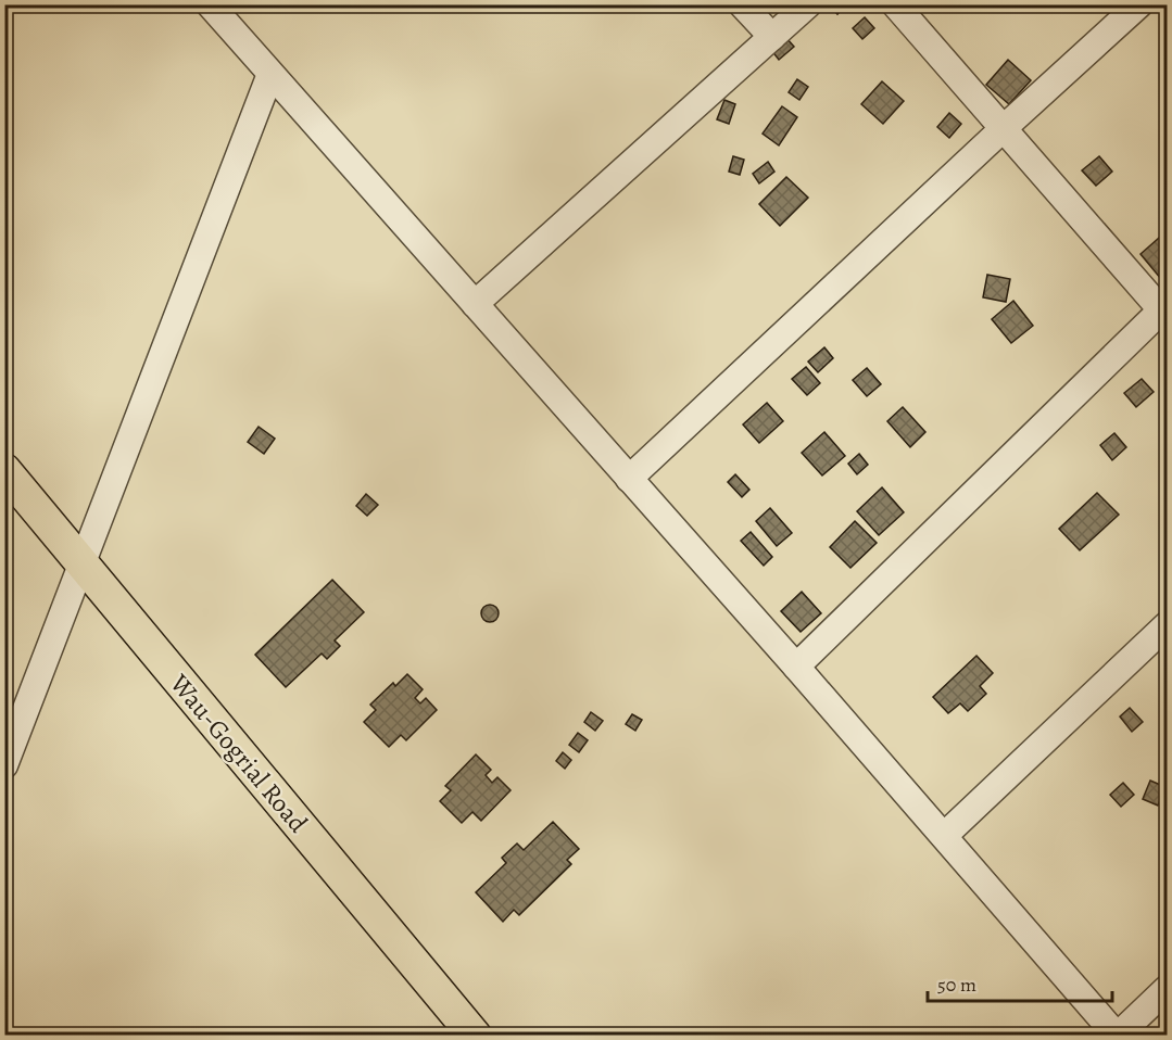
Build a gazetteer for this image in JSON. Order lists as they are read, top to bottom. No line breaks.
{"streets":{"main road":["Wau-Gogrial Road"]},"scale_bar":"50 m"}
